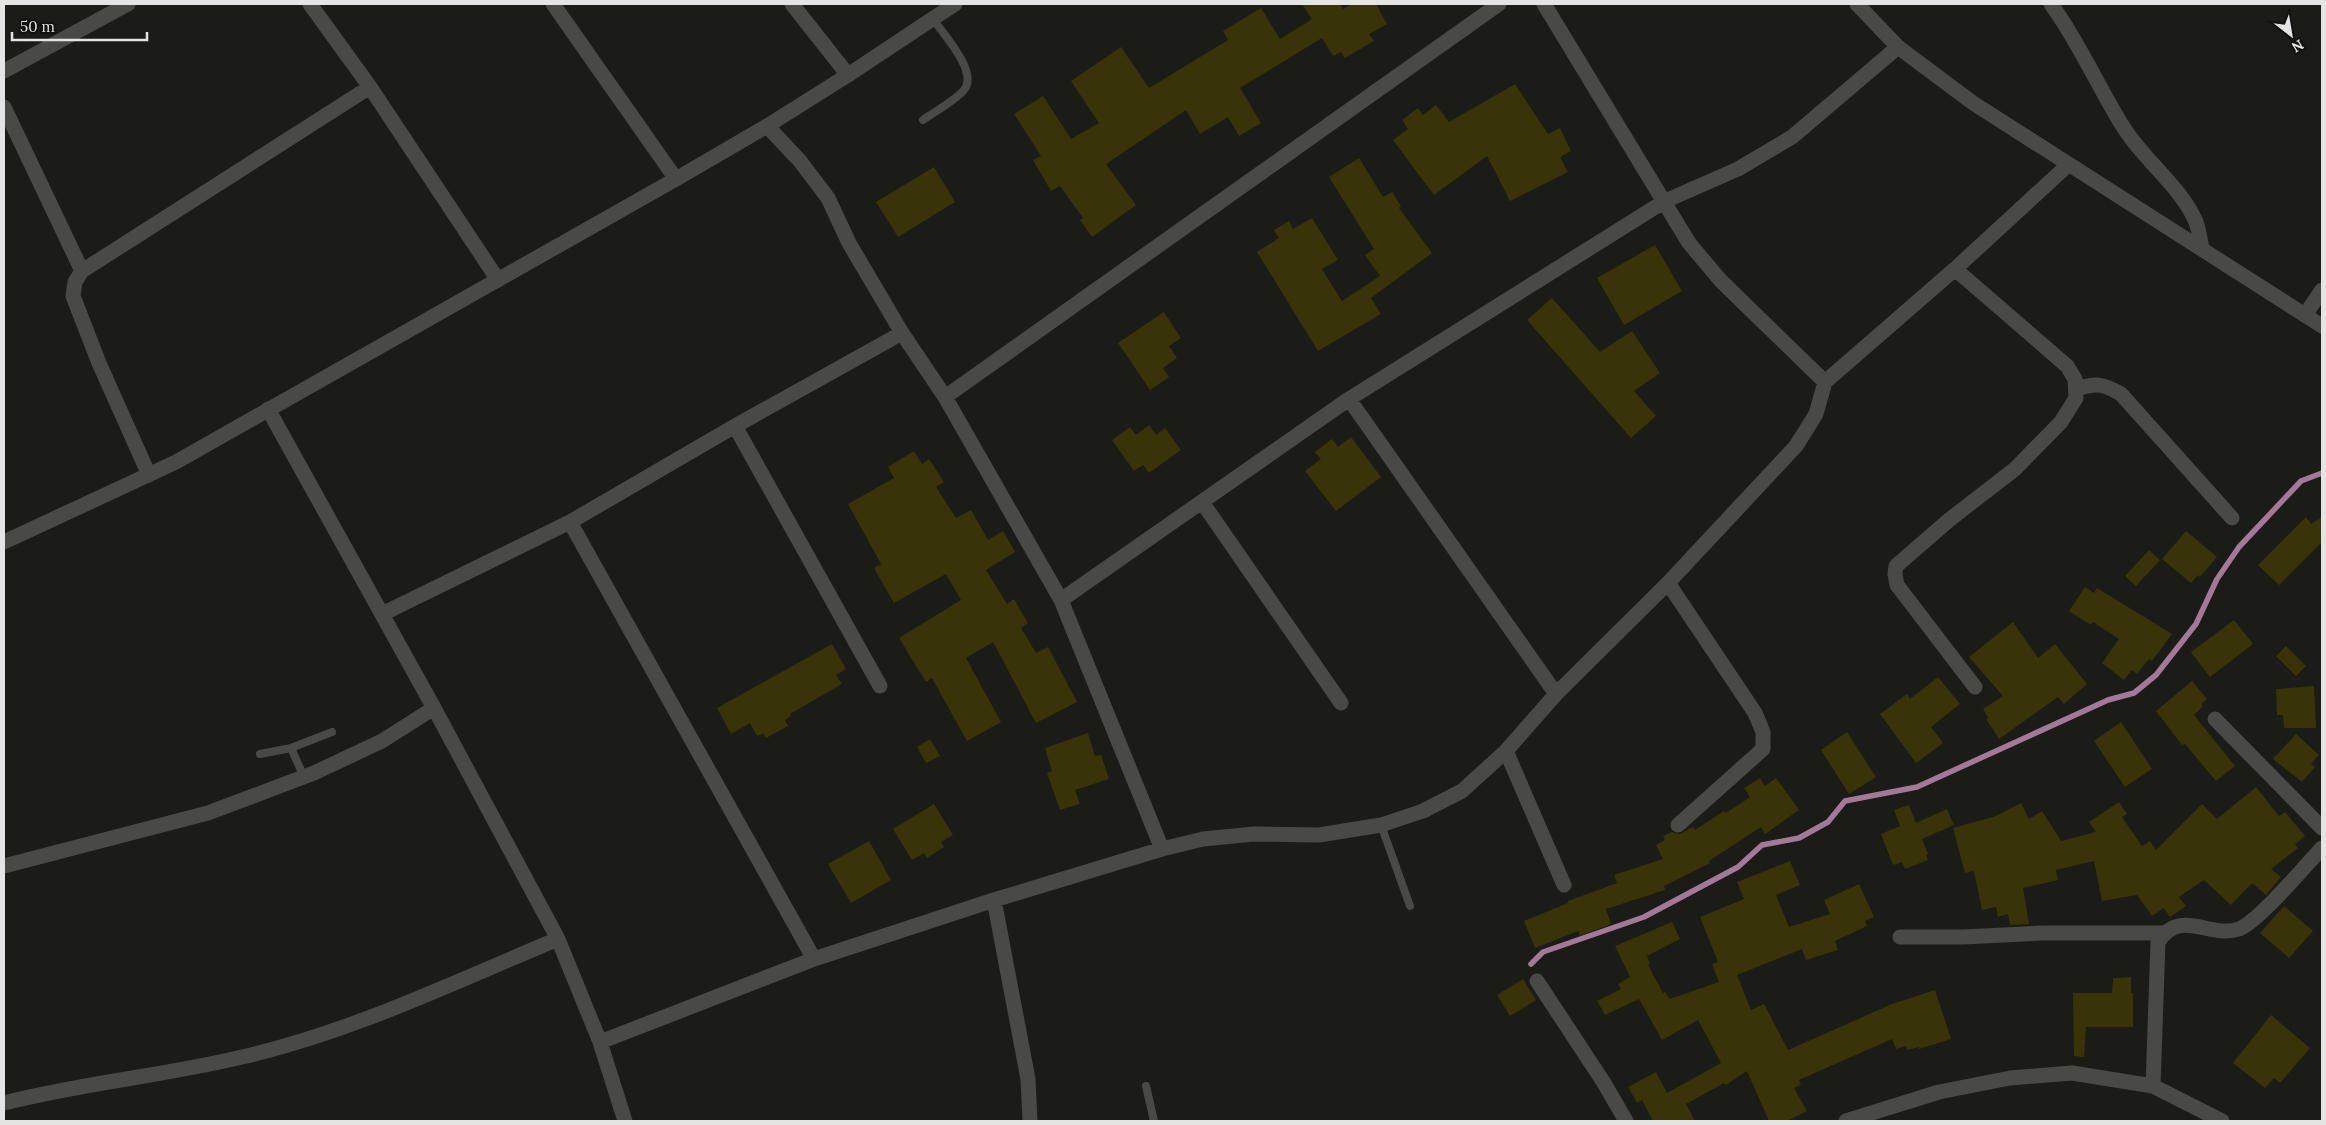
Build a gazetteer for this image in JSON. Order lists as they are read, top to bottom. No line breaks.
{"scale_bar":"50 m","north":"bottom right"}
